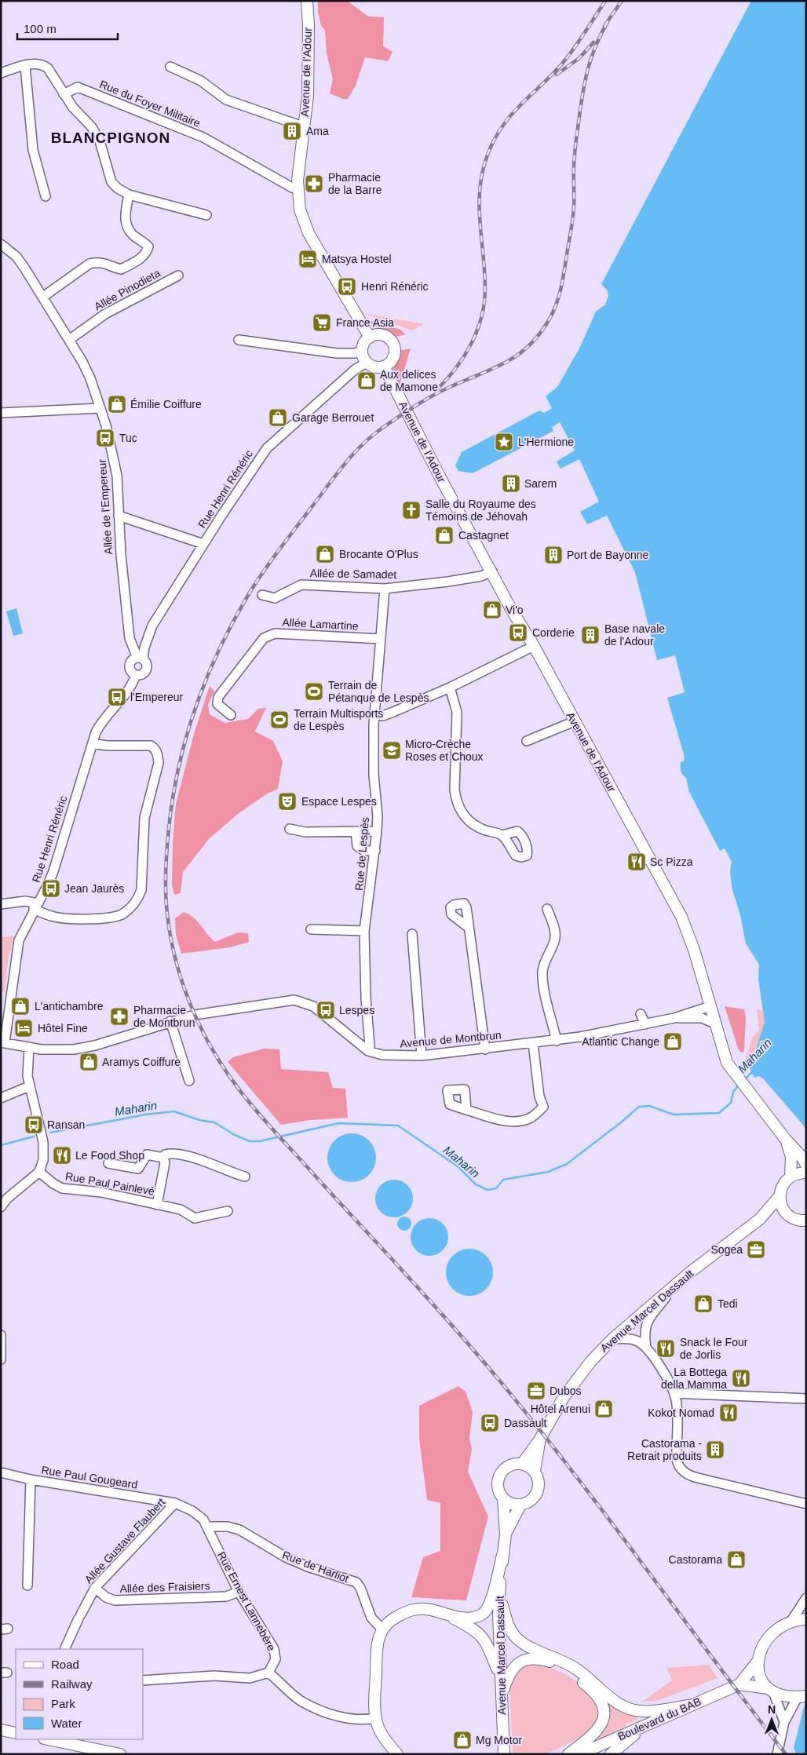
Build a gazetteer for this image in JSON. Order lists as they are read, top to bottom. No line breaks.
{"streets":{"main road":["Avenue de l'Adour","Avenue Marcel Dassault","Boulevard du BAB"],"street":["Rue du Foyer Militaire","Allée Pinodieta","Rue Henri Rénéric","Allée de l'Empereur","Allée de Samadet","Allée Lamartine","Rue de Lespès","Avenue de Montbrun","Rue Paul Painlevé","Rue Paul Gougeard","Allée Gustave Flaubert","Rue de Harliot","Allée des Fraisiers","Rue Ernest Lannebère"]},"crossings":[["Avenue de l'Adour","Rue du Foyer Militaire"],["Avenue de l'Adour","Rue Henri Rénéric"],["Avenue de l'Adour","Allée de Samadet"],["Avenue de l'Adour","Avenue de Montbrun"],["Avenue de l'Adour","Avenue Marcel Dassault"],["Allée Pinodieta","Allée de l'Empereur"],["Rue Henri Rénéric","Allée de l'Empereur"],["Rue Henri Rénéric","Avenue de Montbrun"],["Allée de Samadet","Rue de Lespès"],["Allée Lamartine","Rue de Lespès"],["Rue de Lespès","Avenue de Montbrun"],["Rue Paul Gougeard","Allée Gustave Flaubert"],["Rue Paul Gougeard","Rue Ernest Lannebère"],["Allée Gustave Flaubert","Allée des Fraisiers"],["Allée Gustave Flaubert","Rue Ernest Lannebère"],["Rue de Harliot","Rue Ernest Lannebère"],["Allée des Fraisiers","Rue Ernest Lannebère"]],"districts":["BLANCPIGNON"],"water":["Maharin"],"places":{"building":["Ama","Sarem","Port de Bayonne","Base navale de l'Adour","Castorama - Retrait produits"],"pharmacy":["Pharmacie de la Barre","Pharmacie de Montbrun"],"hotel":["Matsya Hostel","Hôtel Fine"],"bus stop":["Henri Rénéric","Tuc","Corderie","l'Empereur","Jean Jaurès","Lespes","Ransan","Dassault"],"supermarket":["France Asia"],"shop":["Aux delices de Mamone","Émilie Coiffure","Garage Berrouet","Castagnet","Brocante O'Plus","Vi'o","L'antichambre","Atlantic Change","Aramys Coiffure","Tedi","Hôtel Arenui","Castorama","Mg Motor"],"place":["L'Hermione"],"church":["Salle du Royaume des Témoins de Jéhovah"],"sports":["Terrain de Pétanque de Lespès","Terrain Multisports de Lespès"],"school or university":["Micro-Crèche Roses et Choux"],"theatre":["Espace Lespes"],"restaurant":["Sc Pizza","Le Food Shop","Snack le Four de Jorlis","La Bottega della Mamma","Kokot Nomad"],"office":["Sogea","Dubos"]},"legend":["Road","Railway","Park","Water"],"scale_bar":"100 m","north":"top"}
